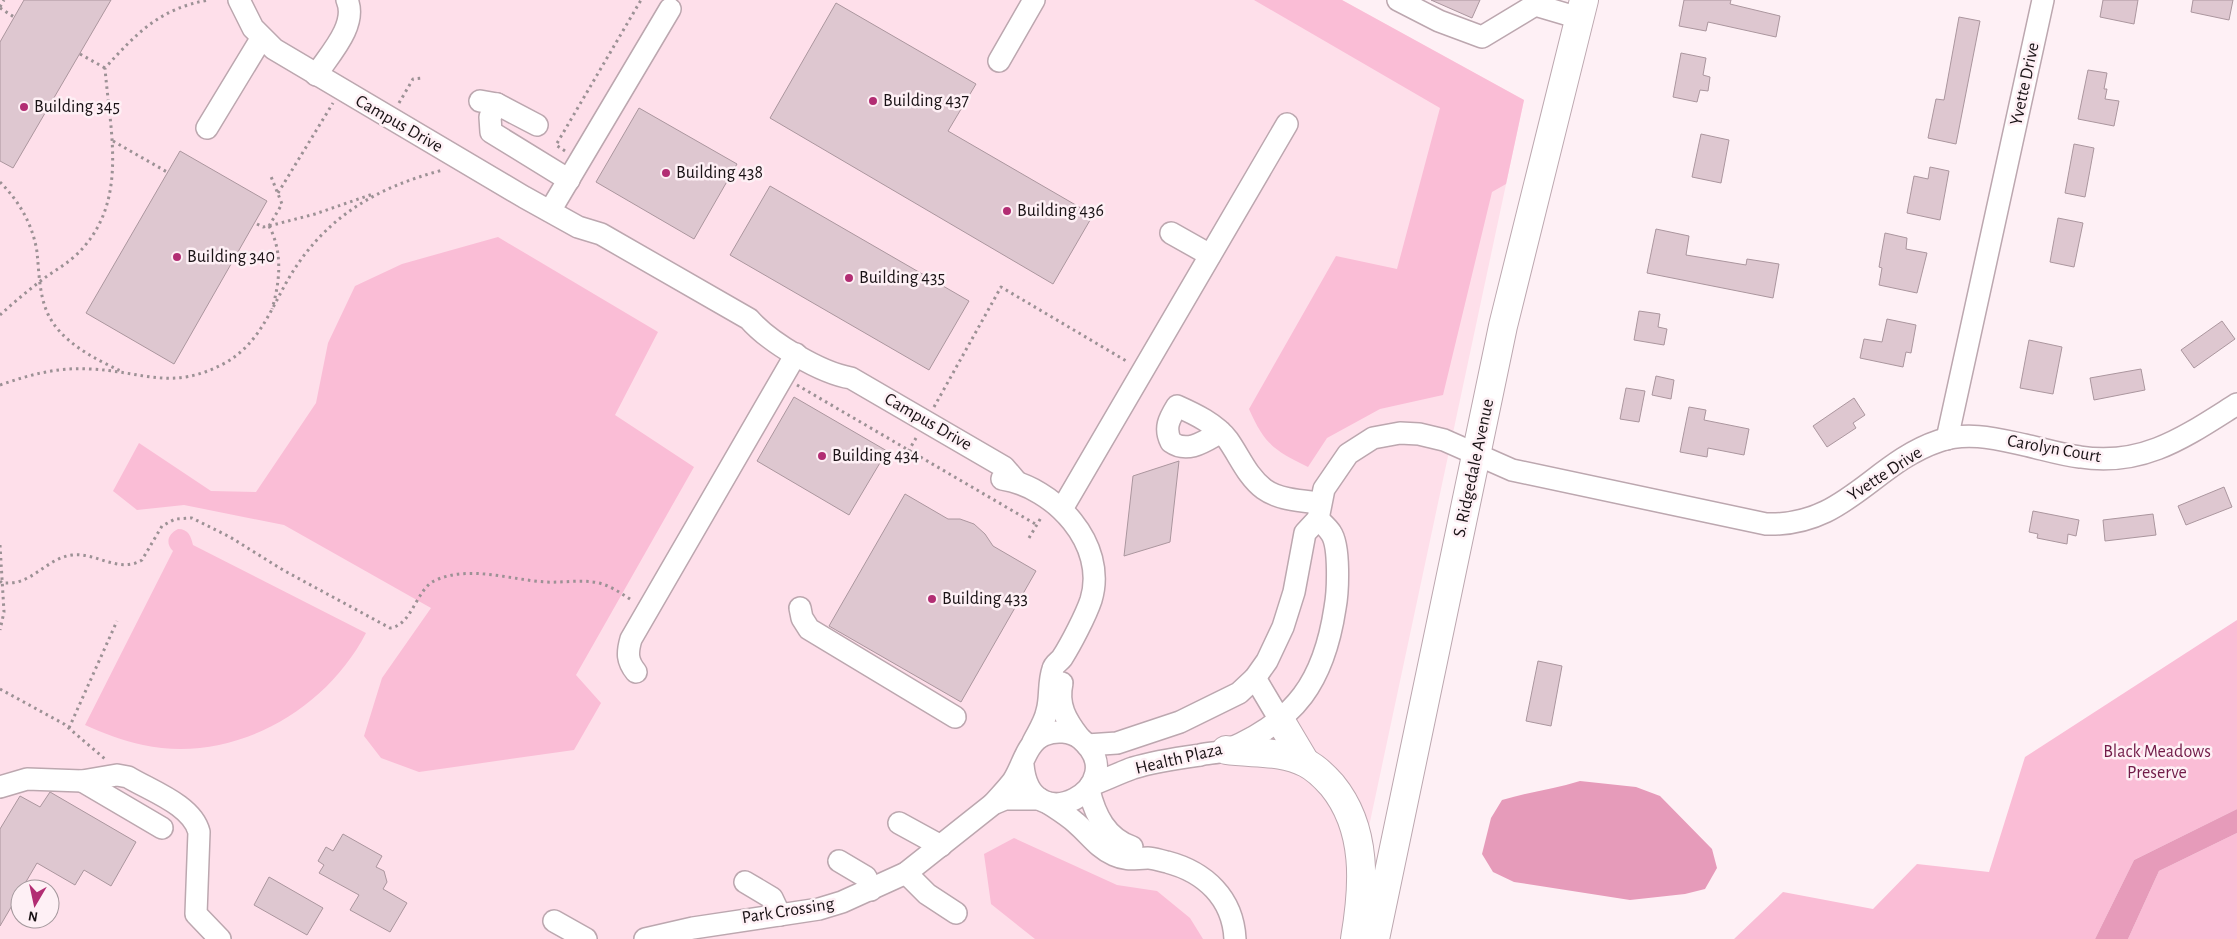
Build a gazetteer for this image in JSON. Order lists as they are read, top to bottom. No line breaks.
{"streets":{"main road":["S. Ridgedale Avenue"],"street":["Yvette Drive","Campus Drive","Carolyn Court","Health Plaza","Park Crossing"]},"crossings":[["Yvette Drive","Carolyn Court"],["Yvette Drive","S. Ridgedale Avenue"],["Yvette Drive","Health Plaza"],["Campus Drive","Health Plaza"],["Campus Drive","Park Crossing"],["S. Ridgedale Avenue","Health Plaza"],["Health Plaza","Park Crossing"]],"parks":["Black Meadows Preserve"],"places":["Building 437","Building 345","Building 438","Building 436","Building 340","Building 435","Building 434","Building 433"],"north":"bottom"}
